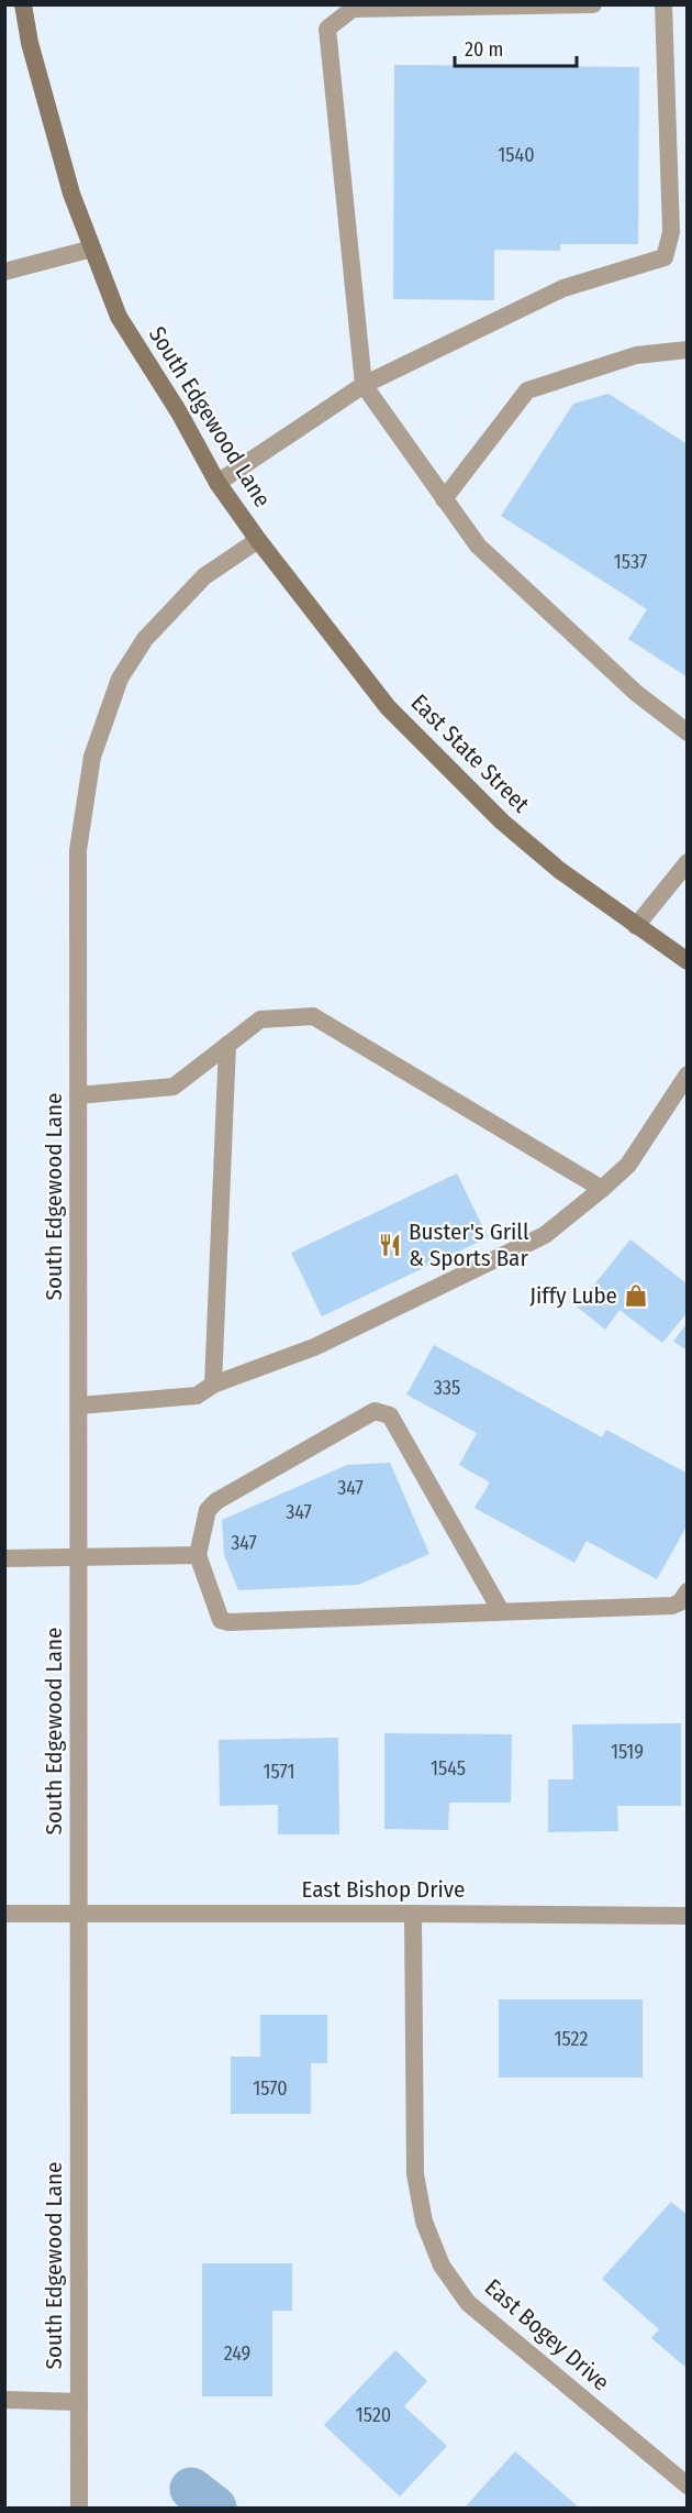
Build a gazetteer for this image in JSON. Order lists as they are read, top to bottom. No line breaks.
{"streets":{"main road":["South Edgewood Lane","East State Street"],"street":["East Bishop Drive","East Bogey Drive"]},"crossings":[["South Edgewood Lane","East State Street"],["South Edgewood Lane","East Bishop Drive"],["East Bishop Drive","East Bogey Drive"]],"places":{"restaurant":["Buster's Grill & Sports Bar"],"shop":["Jiffy Lube"]},"house_numbers":["1540","1537","335","347","347","347","1519","1545","1571","1522","1570","249","1520"],"scale_bar":"20 m"}
